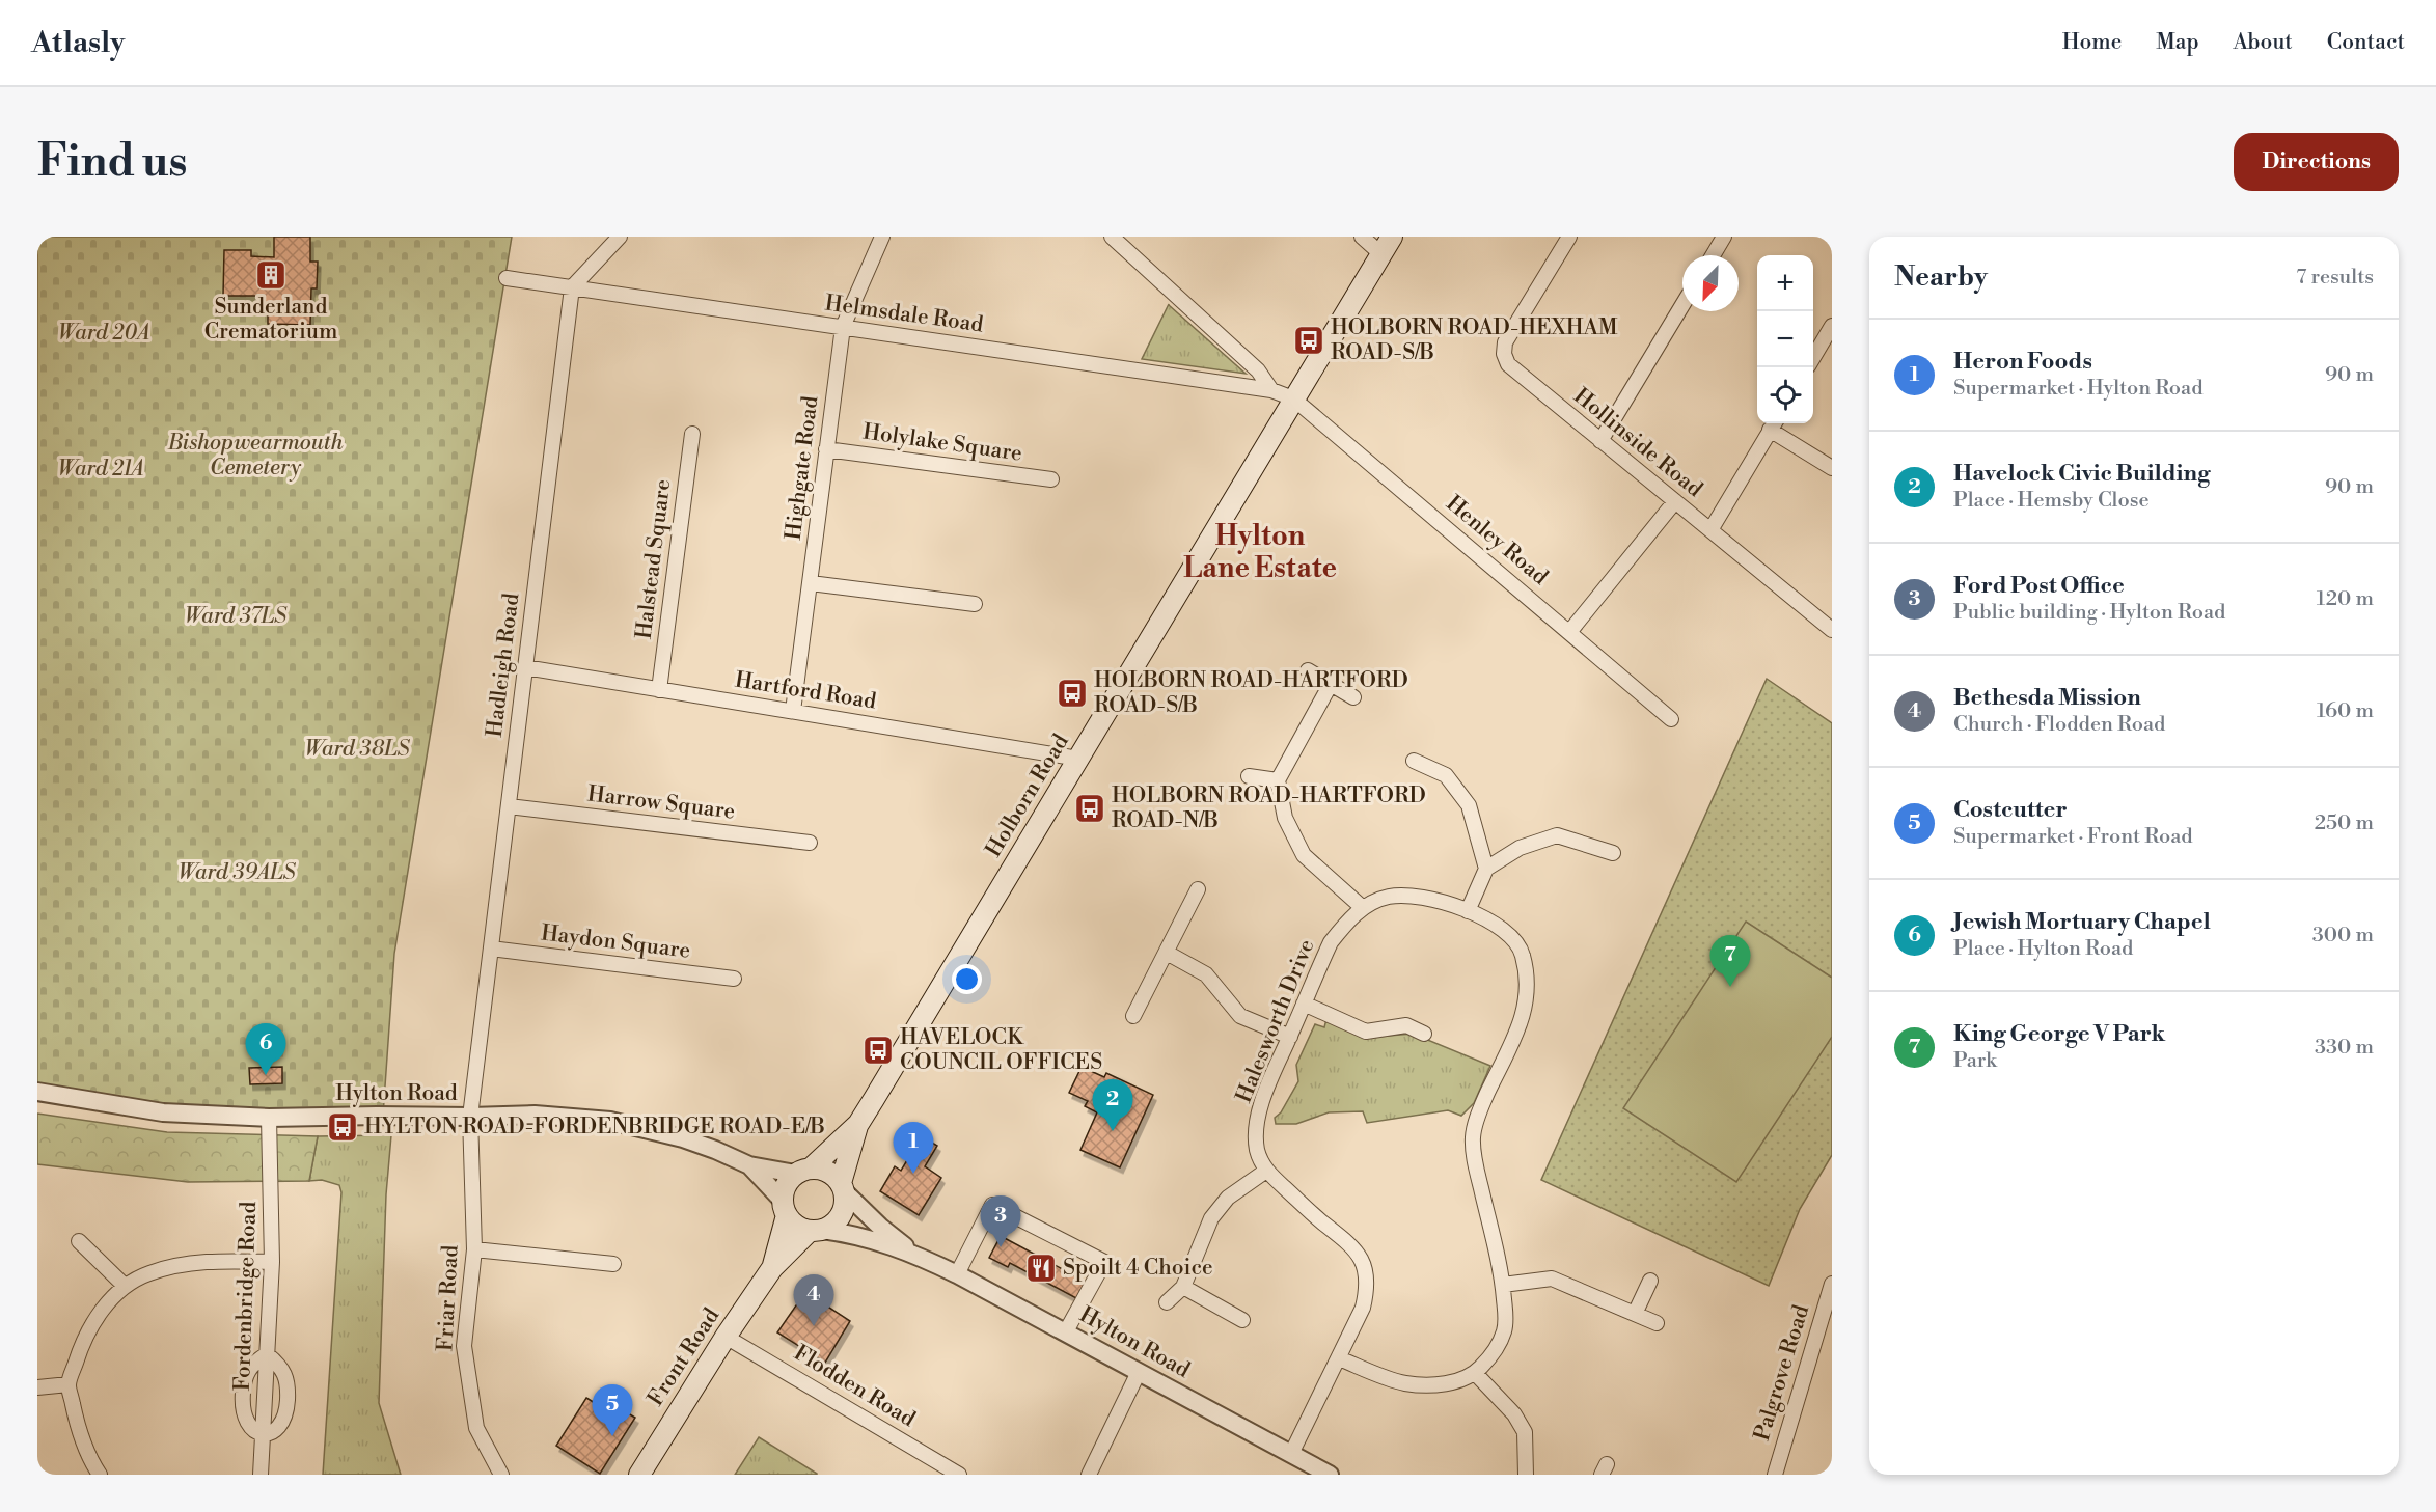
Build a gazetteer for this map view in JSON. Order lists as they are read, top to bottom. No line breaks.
{"streets":{"main road":["Holborn Road","Front Road"],"street":["Helmsdale Road","Holylake Square","Hollinside Road","Highgate Road","Henley Road","Halstead Square","Hadleigh Road","Hartford Road","Harrow Square","Haydon Square","Halesworth Drive","Hylton Road","Fordenbridge Road","Friar Road","Palgrove Road","Flodden Road"]},"crossings":[["Helmsdale Road","Highgate Road"],["Helmsdale Road","Henley Road"],["Helmsdale Road","Hadleigh Road"],["Helmsdale Road","Holborn Road"],["Holylake Square","Highgate Road"],["Highgate Road","Hartford Road"],["Henley Road","Holborn Road"],["Halstead Square","Hartford Road"],["Hadleigh Road","Hartford Road"],["Hadleigh Road","Harrow Square"],["Hadleigh Road","Haydon Square"],["Hadleigh Road","Hylton Road"],["Hadleigh Road","Friar Road"],["Hartford Road","Holborn Road"],["Holborn Road","Hylton Road"],["Holborn Road","Front Road"],["Halesworth Drive","Hylton Road"],["Hylton Road","Fordenbridge Road"],["Hylton Road","Friar Road"],["Hylton Road","Front Road"],["Front Road","Flodden Road"]],"districts":["Hylton Lane Estate"],"parks":["Ward 20A","Bishopwearmouth Cemetery","Ward 21A","Ward 37LS","Ward 38LS","Ward 39ALS"],"places":{"building":["Sunderland Crematorium"],"bus stop":["HOLBORN ROAD-HEXHAM ROAD-S/B","HOLBORN ROAD-HARTFORD ROAD-S/B","HOLBORN ROAD-HARTFORD ROAD-N/B","HAVELOCK COUNCIL OFFICES","HYLTON ROAD-FORDENBRIDGE ROAD-E/B"],"restaurant":["Spoilt 4 Choice"]},"north":"bottom left","page":{"header":"Atlasly","nav":["Home","Map","About","Contact"],"buttons":"Directions","title":"Find us","heading":["Nearby","7 results"],"map_buttons":["+","−"],"list":[{"mark":"1","name":"Heron Foods","note":"Supermarket · Hylton Road","value":"90 m"},{"mark":"2","name":"Havelock Civic Building","note":"Place · Hemsby Close","value":"90 m"},{"mark":"3","name":"Ford Post Office","note":"Public building · Hylton Road","value":"120 m"},{"mark":"4","name":"Bethesda Mission","note":"Church · Flodden Road","value":"160 m"},{"mark":"5","name":"Costcutter","note":"Supermarket · Front Road","value":"250 m"},{"mark":"6","name":"Jewish Mortuary Chapel","note":"Place · Hylton Road","value":"300 m"},{"mark":"7","name":"King George V Park","note":"Park","value":"330 m"}],"pins":["7","6","2","1","3","4","5"]}}
